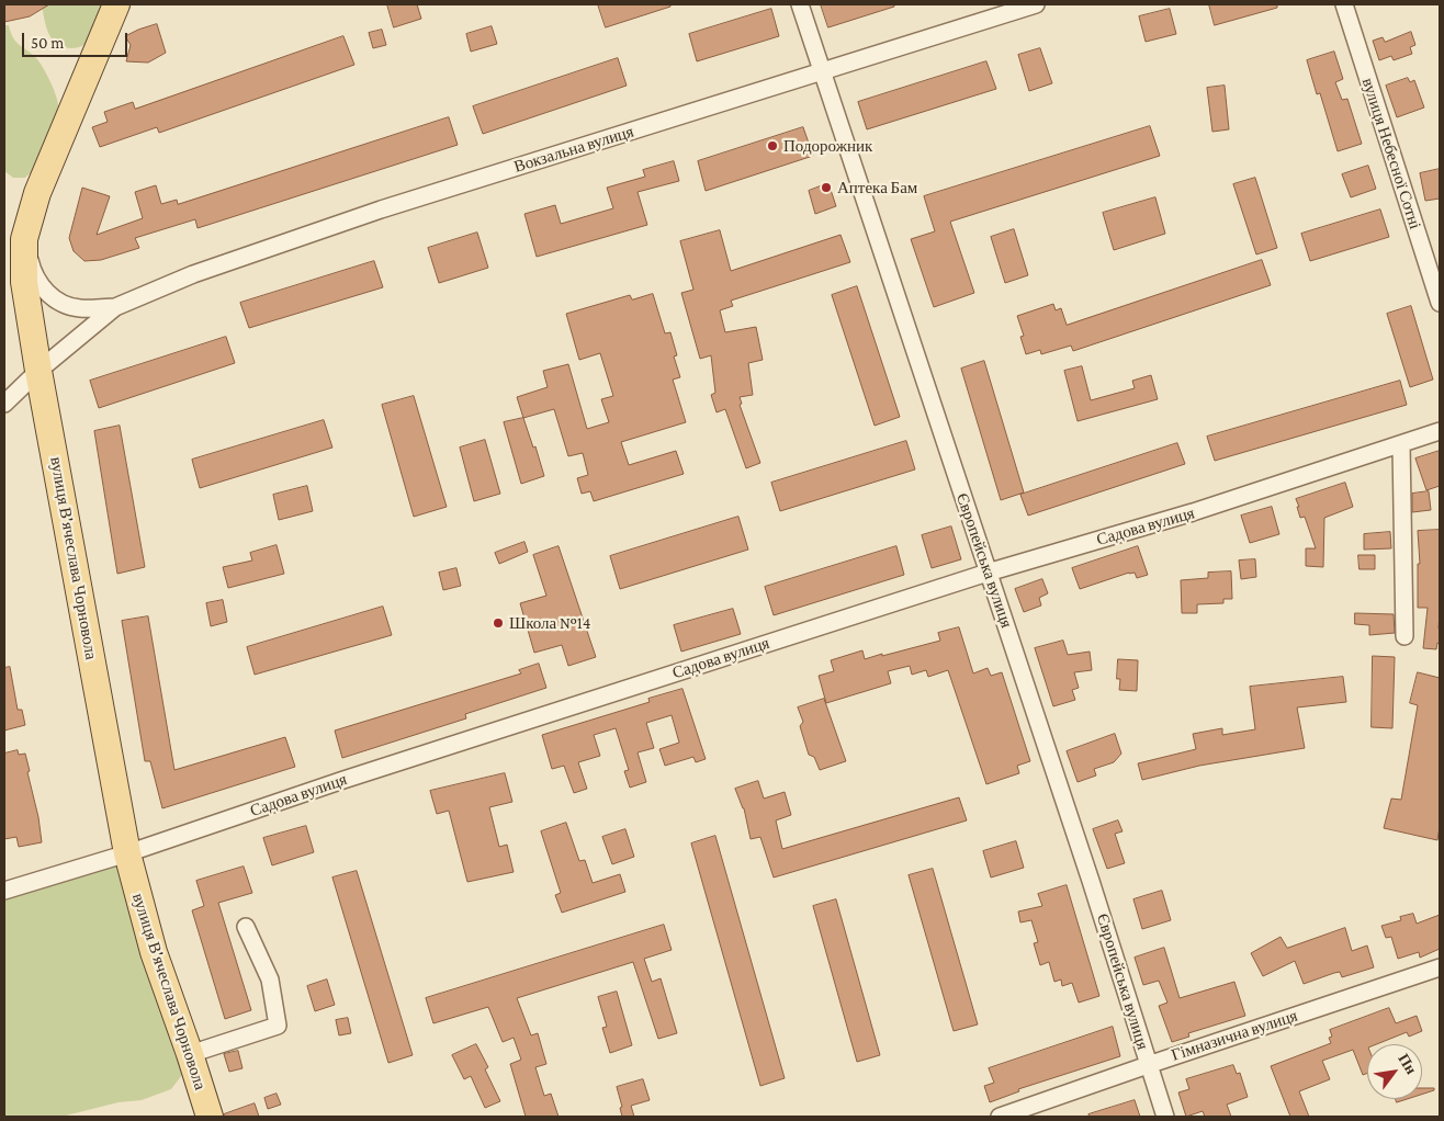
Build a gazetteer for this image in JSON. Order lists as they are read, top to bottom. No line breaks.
{"streets":{"main road":["вулиця В'ячеслава Чорновола"],"street":["Вокзальна вулиця","вулиця Небесної Сотні","Садова вулиця","Європейська вулиця","Гімназична вулиця"]},"crossings":[["Вокзальна вулиця","вулиця В'ячеслава Чорновола"],["Вокзальна вулиця","Європейська вулиця"],["Садова вулиця","вулиця В'ячеслава Чорновола"],["Садова вулиця","Європейська вулиця"],["Європейська вулиця","Гімназична вулиця"]],"places":["Подорожник","Аптека Бам","Школа №14"],"scale_bar":"50 m","north":"top right"}
